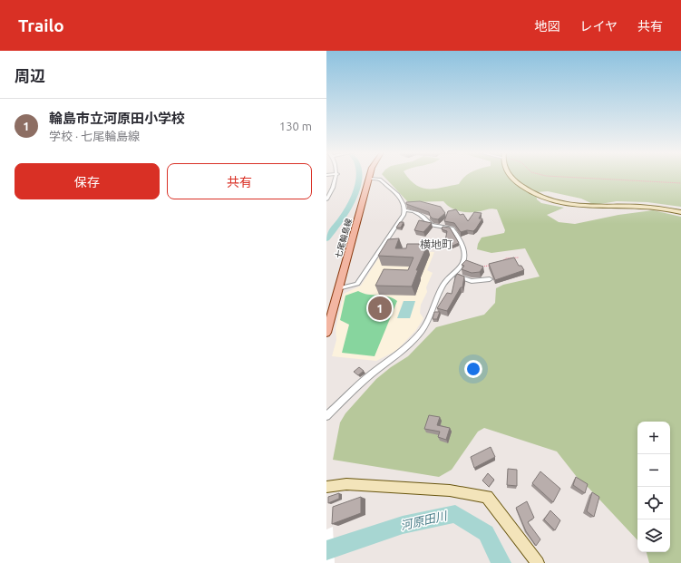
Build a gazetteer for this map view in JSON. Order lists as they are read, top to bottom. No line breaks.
{"streets":{"main road":["七尾輪島線"]},"districts":["横地町"],"water":["河原田川"],"page":{"header":"Trailo","nav":["地図","レイヤ","共有"],"heading":"周辺","list":[{"mark":"1","name":"輪島市立河原田小学校","note":"学校 · 七尾輪島線","value":"130 m"}],"buttons":["保存","共有"],"pins":"1","map_buttons":["+","−"]}}
